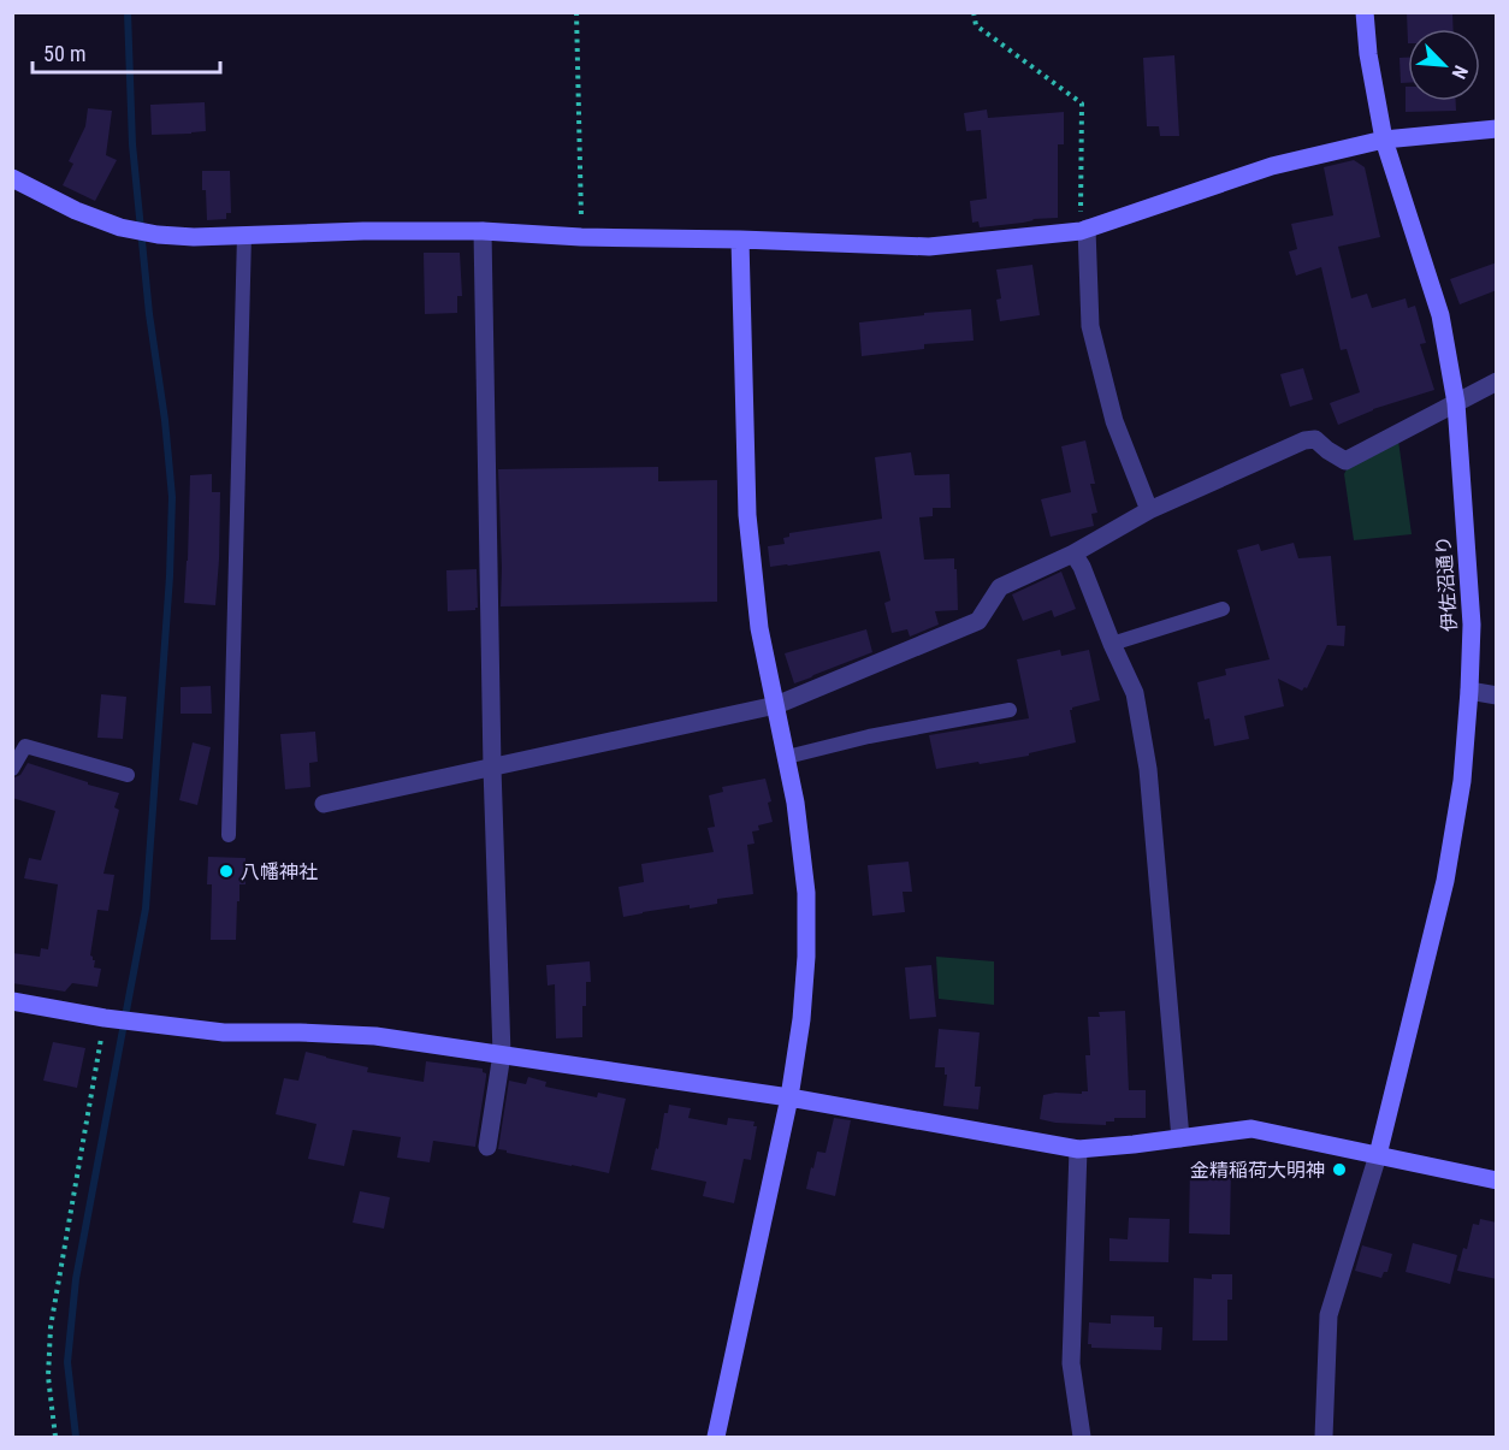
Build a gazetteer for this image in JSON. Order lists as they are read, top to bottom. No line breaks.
{"streets":{"street":["伊佐沼通り"]},"places":["八幡神社","金精稲荷大明神"],"scale_bar":"50 m","north":"bottom right"}
